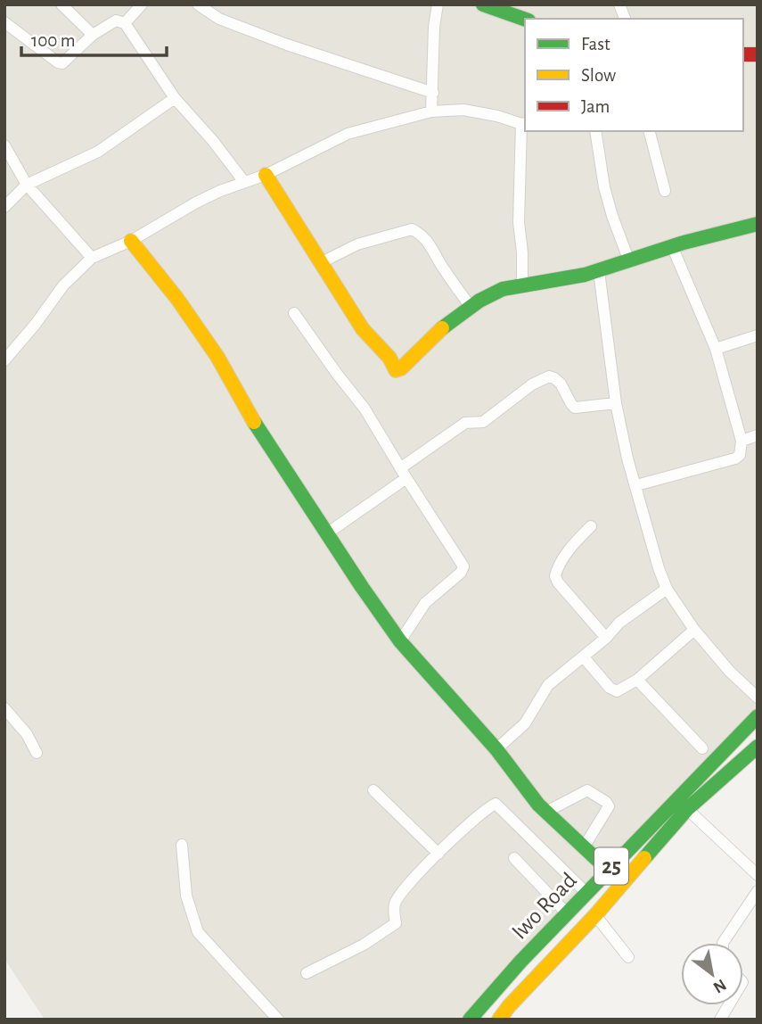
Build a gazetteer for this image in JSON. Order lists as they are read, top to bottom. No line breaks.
{"streets":{"street":["25","Iwo Road"]},"legend":["Fast","Slow","Jam"],"scale_bar":"100 m","north":"bottom right"}
